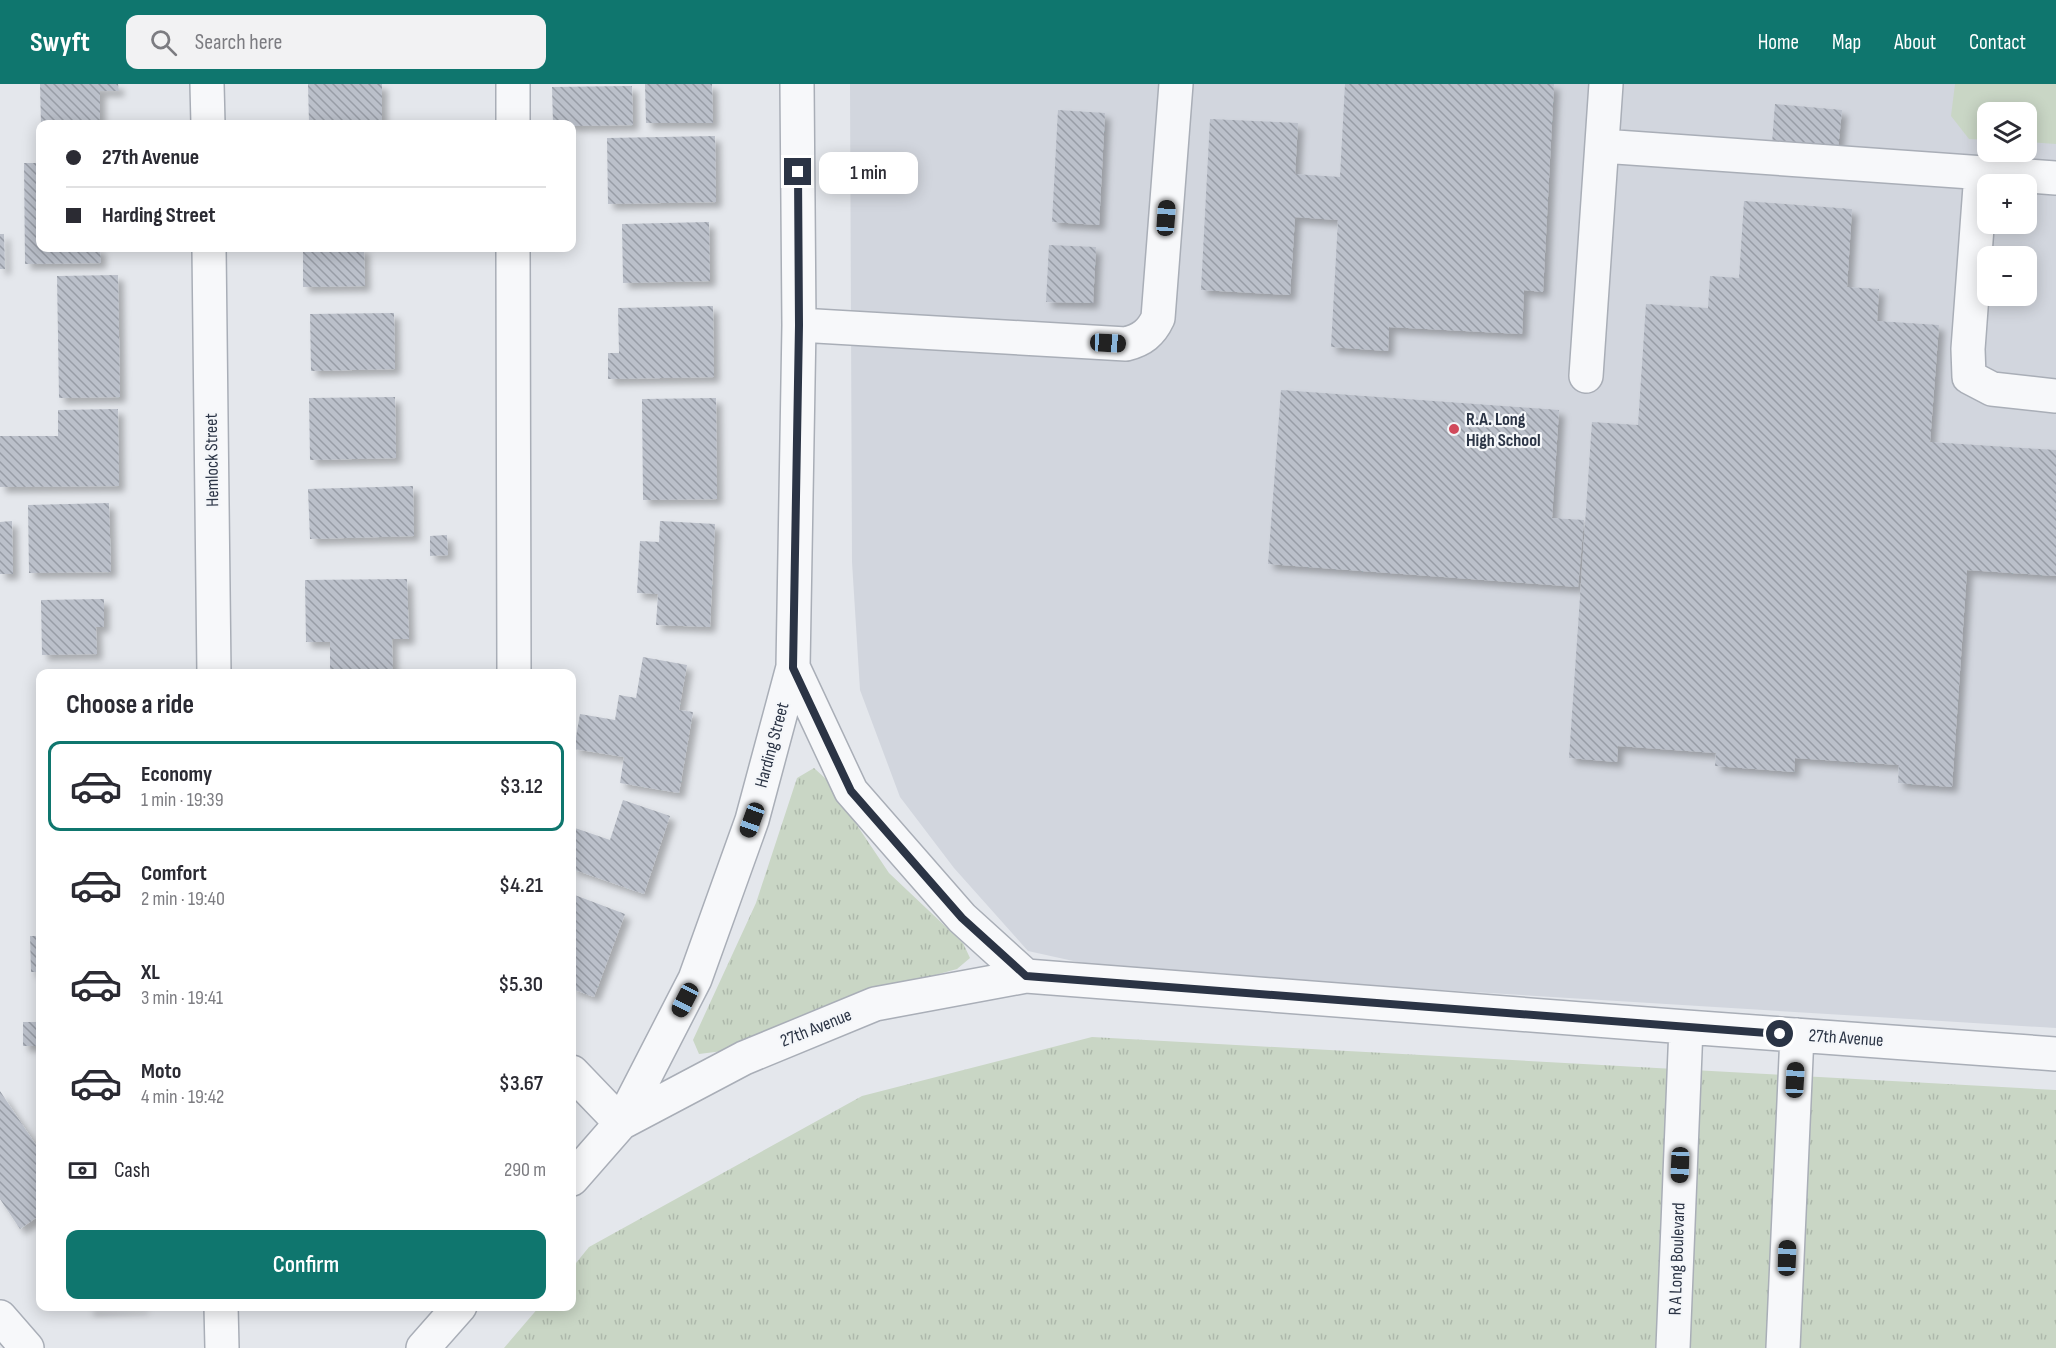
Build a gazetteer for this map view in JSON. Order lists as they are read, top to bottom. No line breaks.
{"streets":{"street":["Hemlock Street","Harding Street","27th Avenue","R A Long Boulevard"]},"crossings":[["Harding Street","27th Avenue"],["27th Avenue","R A Long Boulevard"]],"places":["R.A. Long High School"],"page":{"header":"Swyft","search":"Search here","nav":["Home","Map","About","Contact"],"map_buttons":["+","−"],"banner":["27th Avenue","Harding Street"],"bubble":"1 min","heading":"Choose a ride","list":[{"name":"Economy","note":"1 min · 19:39","value":"$3.12"},{"name":"Comfort","note":"2 min · 19:40","value":"$4.21"},{"name":"XL","note":"3 min · 19:41","value":"$5.30"},{"name":"Moto","note":"4 min · 19:42","value":"$3.67"}],"pay":["Cash","290 m"],"buttons":"Confirm"}}
